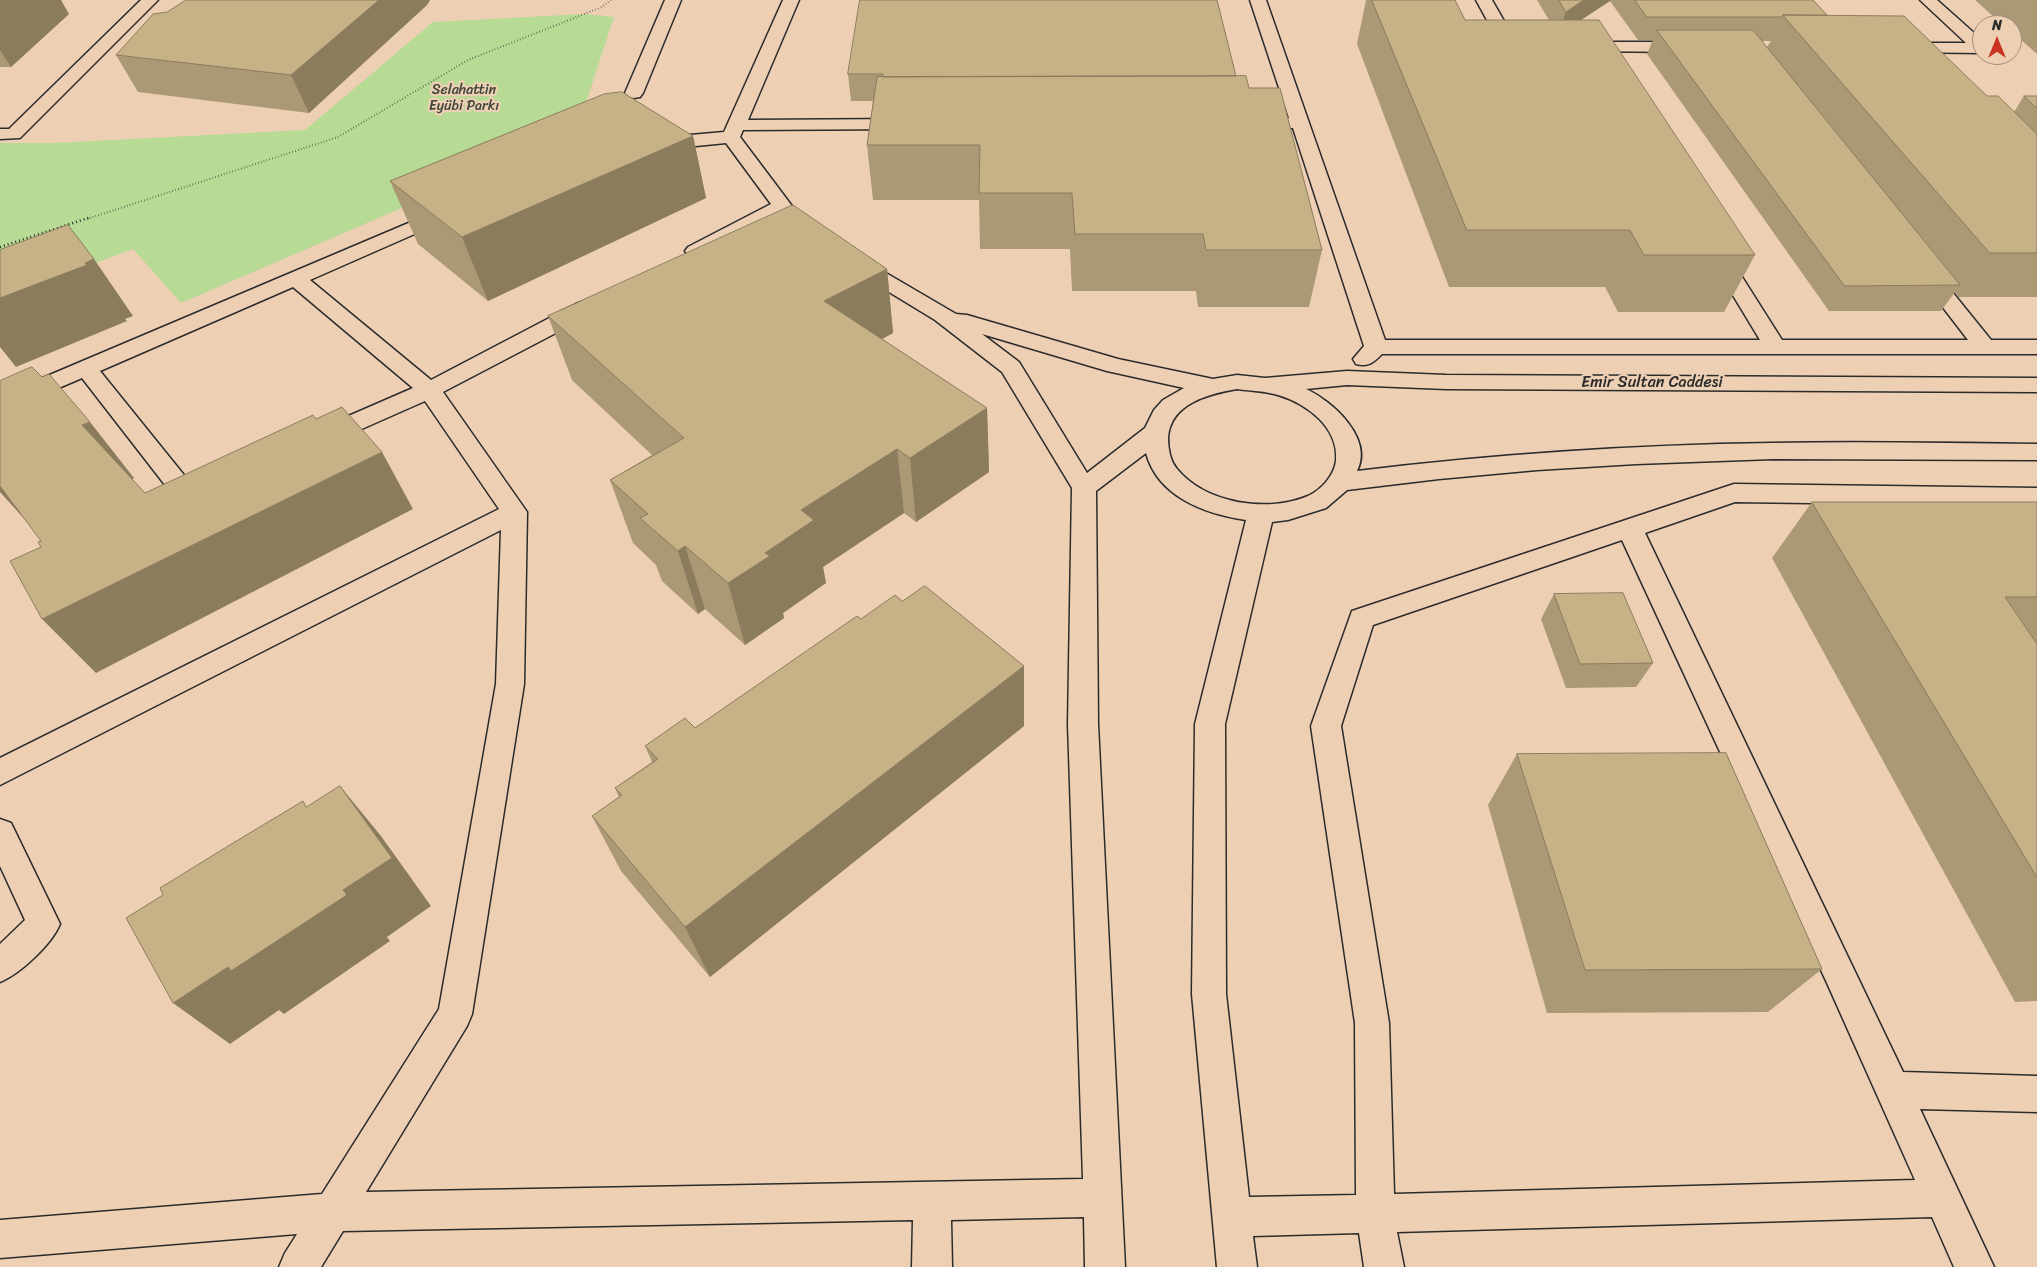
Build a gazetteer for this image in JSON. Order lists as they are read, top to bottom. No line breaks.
{"streets":{"street":["Emir Sultan Caddesi"]},"parks":["Selahattin Eyübi Parkı"],"north":"top"}
